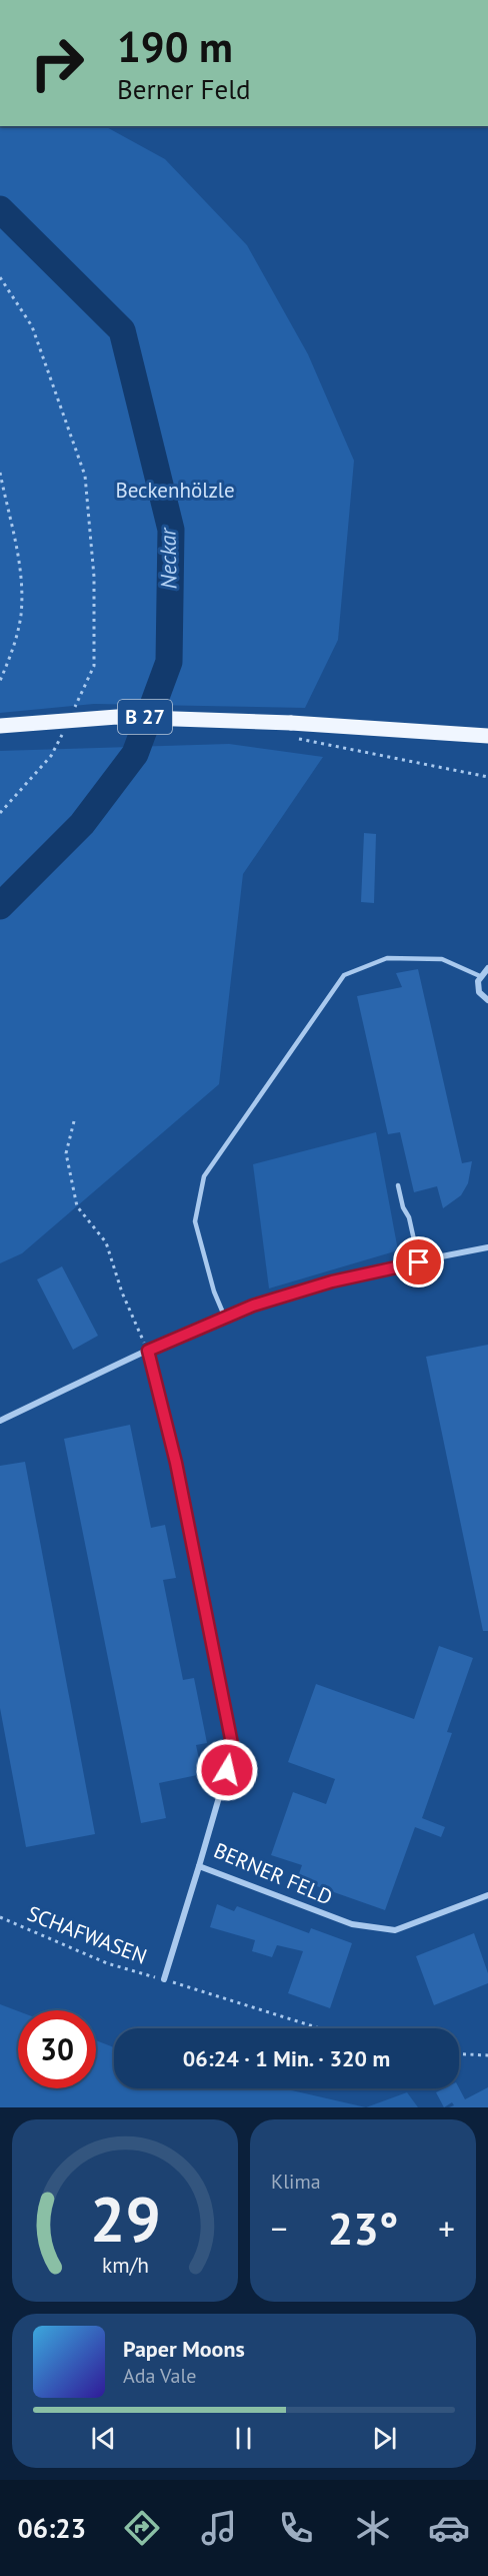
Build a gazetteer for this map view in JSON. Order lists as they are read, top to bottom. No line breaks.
{"streets":{"main road":["B 27"],"street":["BERNER FELD"],"path":["SCHAFWASEN"]},"water":["Neckar"],"parks":["Beckenhölzle"],"page":{"turn":["190 m","Berner Feld"],"limit":"30","trip":"06:24 · 1 Min. · 320 m","tile":"Klima","heat":["−","23°","+"],"song":["Paper Moons","Ada Vale"],"tabs":"06:23","gauge":["29","km/h"]}}
